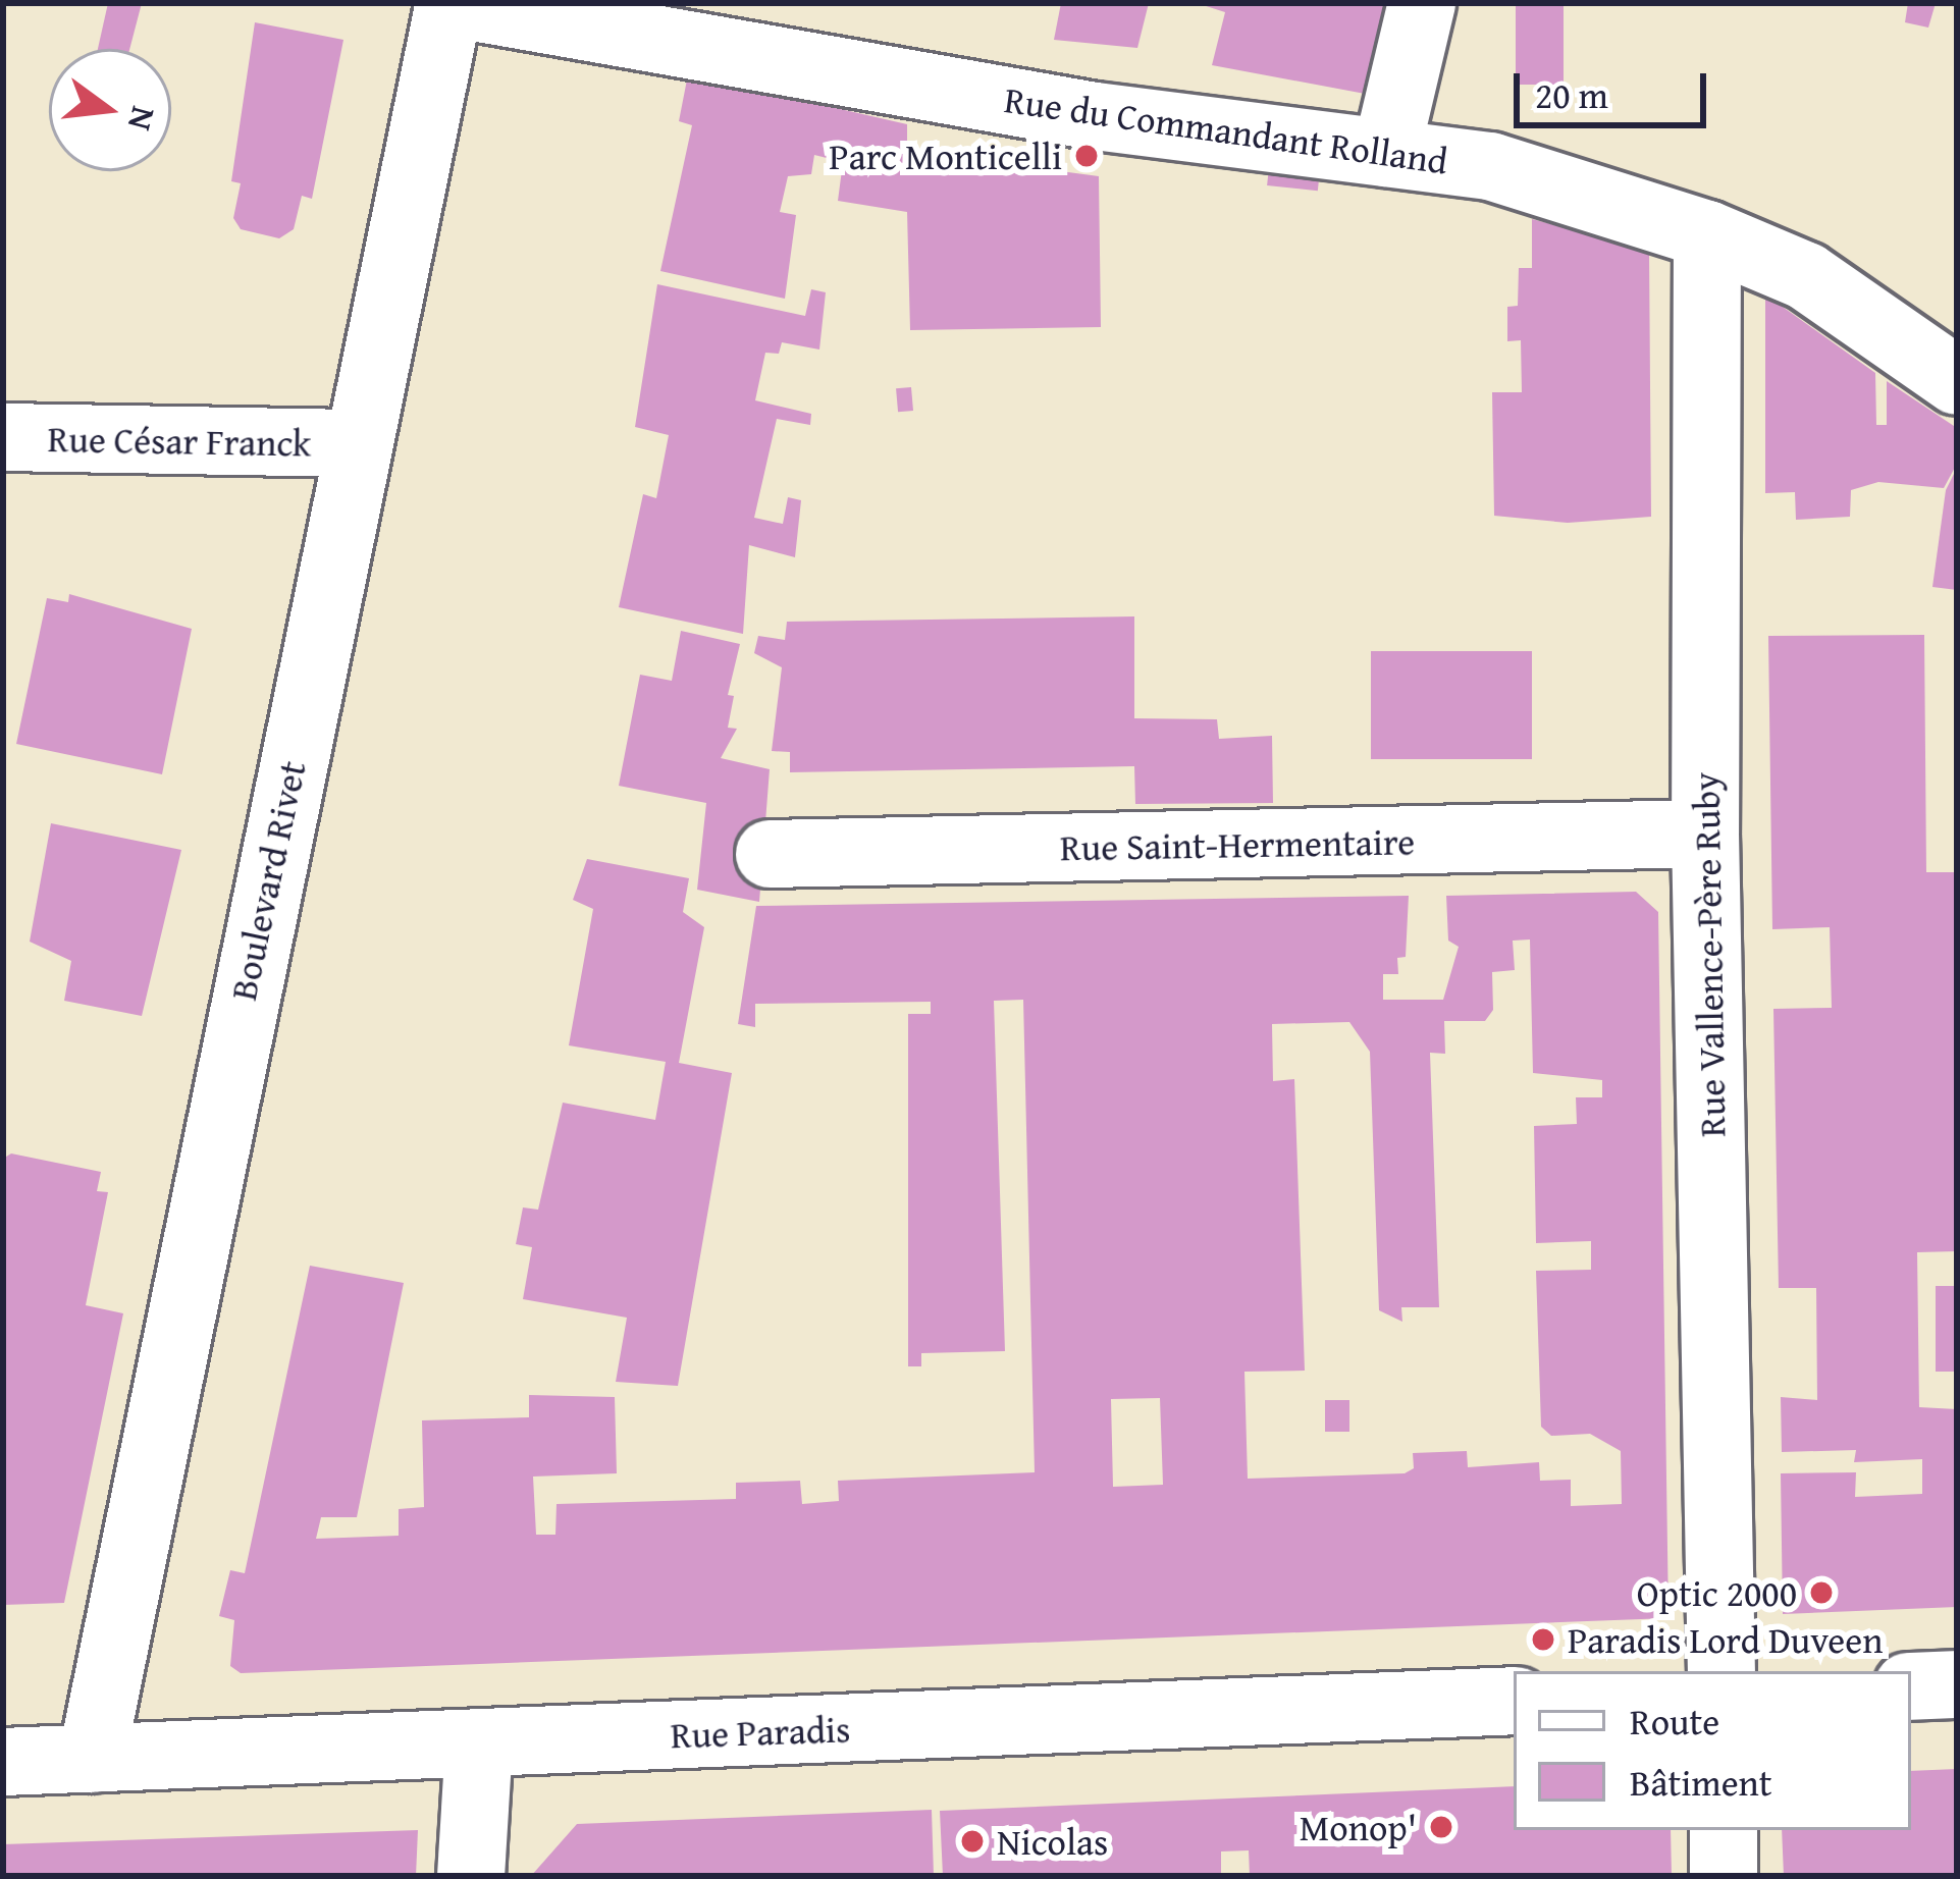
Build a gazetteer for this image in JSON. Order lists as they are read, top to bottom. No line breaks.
{"streets":{"street":["Rue du Commandant Rolland","Rue César Franck","Rue Saint-Hermentaire","Boulevard Rivet","Rue Vallence-Père Ruby","Rue Paradis"]},"crossings":[["Rue du Commandant Rolland","Boulevard Rivet"],["Rue du Commandant Rolland","Rue Vallence-Père Ruby"],["Rue César Franck","Boulevard Rivet"],["Rue Saint-Hermentaire","Rue Vallence-Père Ruby"],["Boulevard Rivet","Rue Paradis"]],"places":["Parc Monticelli","Optic 2000","Paradis Lord Duveen","Monop'","Nicolas"],"legend":["Route","Bâtiment"],"scale_bar":"20 m","north":"right"}
